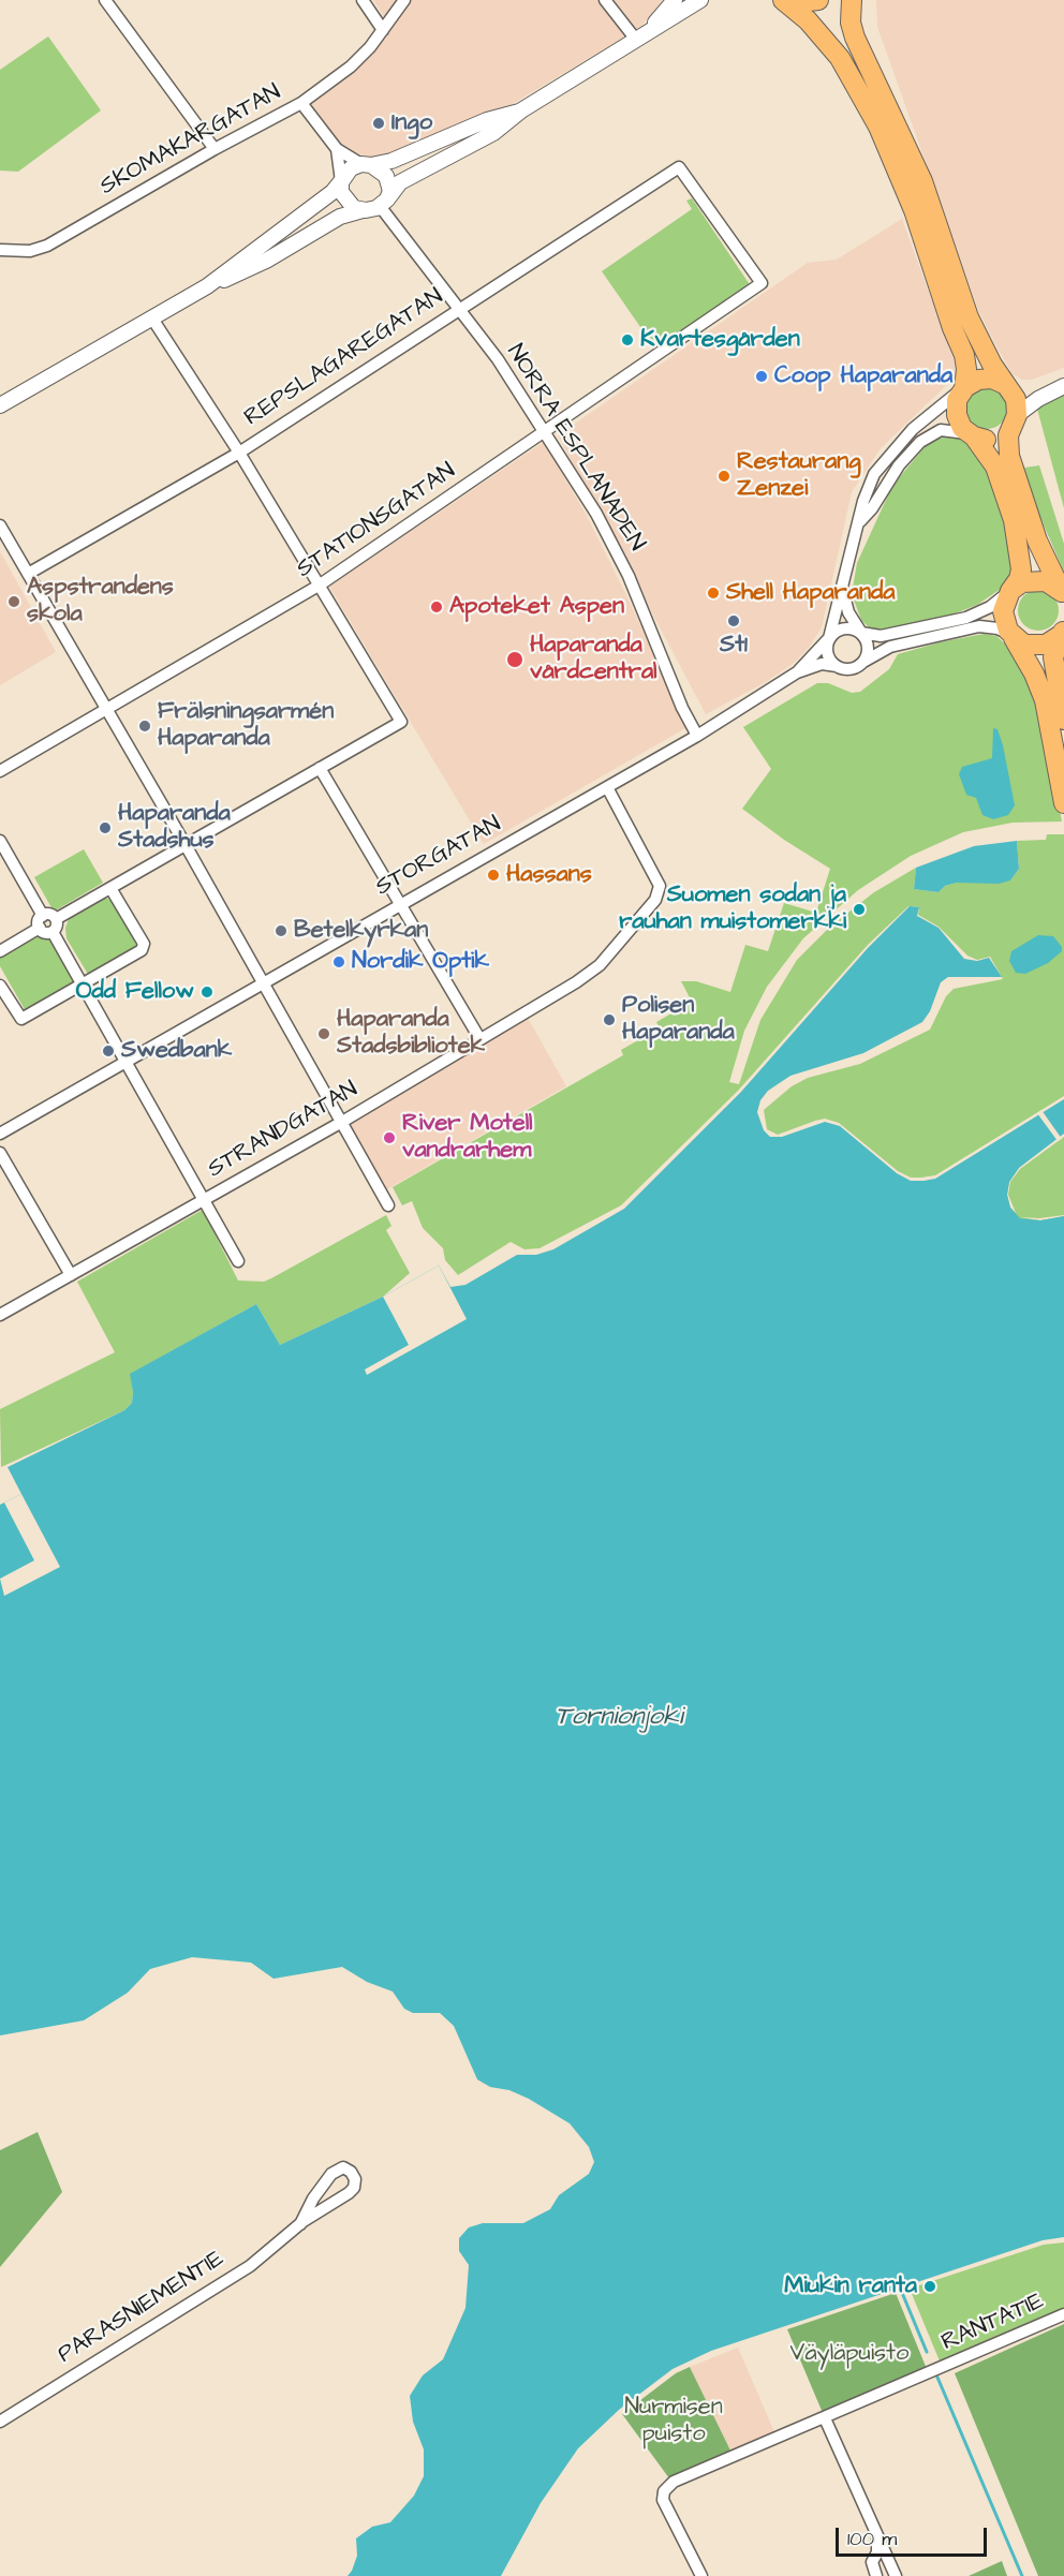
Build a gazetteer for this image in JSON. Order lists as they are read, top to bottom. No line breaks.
{"streets":{"street":["SKOMAKARGATAN","REPSLAGAREGATAN","NORRA ESPLANADEN","STATIONSGATAN","STORGATAN","STRANDGATAN","PARASNIEMENTIE","RANTATIE"]},"crossings":[["REPSLAGAREGATAN","NORRA ESPLANADEN"],["REPSLAGAREGATAN","STATIONSGATAN"],["NORRA ESPLANADEN","STATIONSGATAN"],["NORRA ESPLANADEN","STORGATAN"],["STORGATAN","STRANDGATAN"]],"water":["Tornionjoki"],"parks":["Väyläpuisto","Nurmisen puisto"],"places":["Ingo","Kvartesgården","Coop Haparanda","Restaurang Zenzei","Shell Haparanda","Aspstrandens skola","Apoteket Aspen","St1","Haparanda vårdcentral","Frälsningsarmén Haparanda","Haparanda Stadshus","Hassans","Suomen sodan ja rauhan muistomerkki","Betelkyrkan","Nordik Optik","Odd Fellow","Polisen Haparanda","Haparanda Stadsbibliotek","Swedbank","River Motell vandrarhem","Miukin ranta"],"scale_bar":"100 m"}
